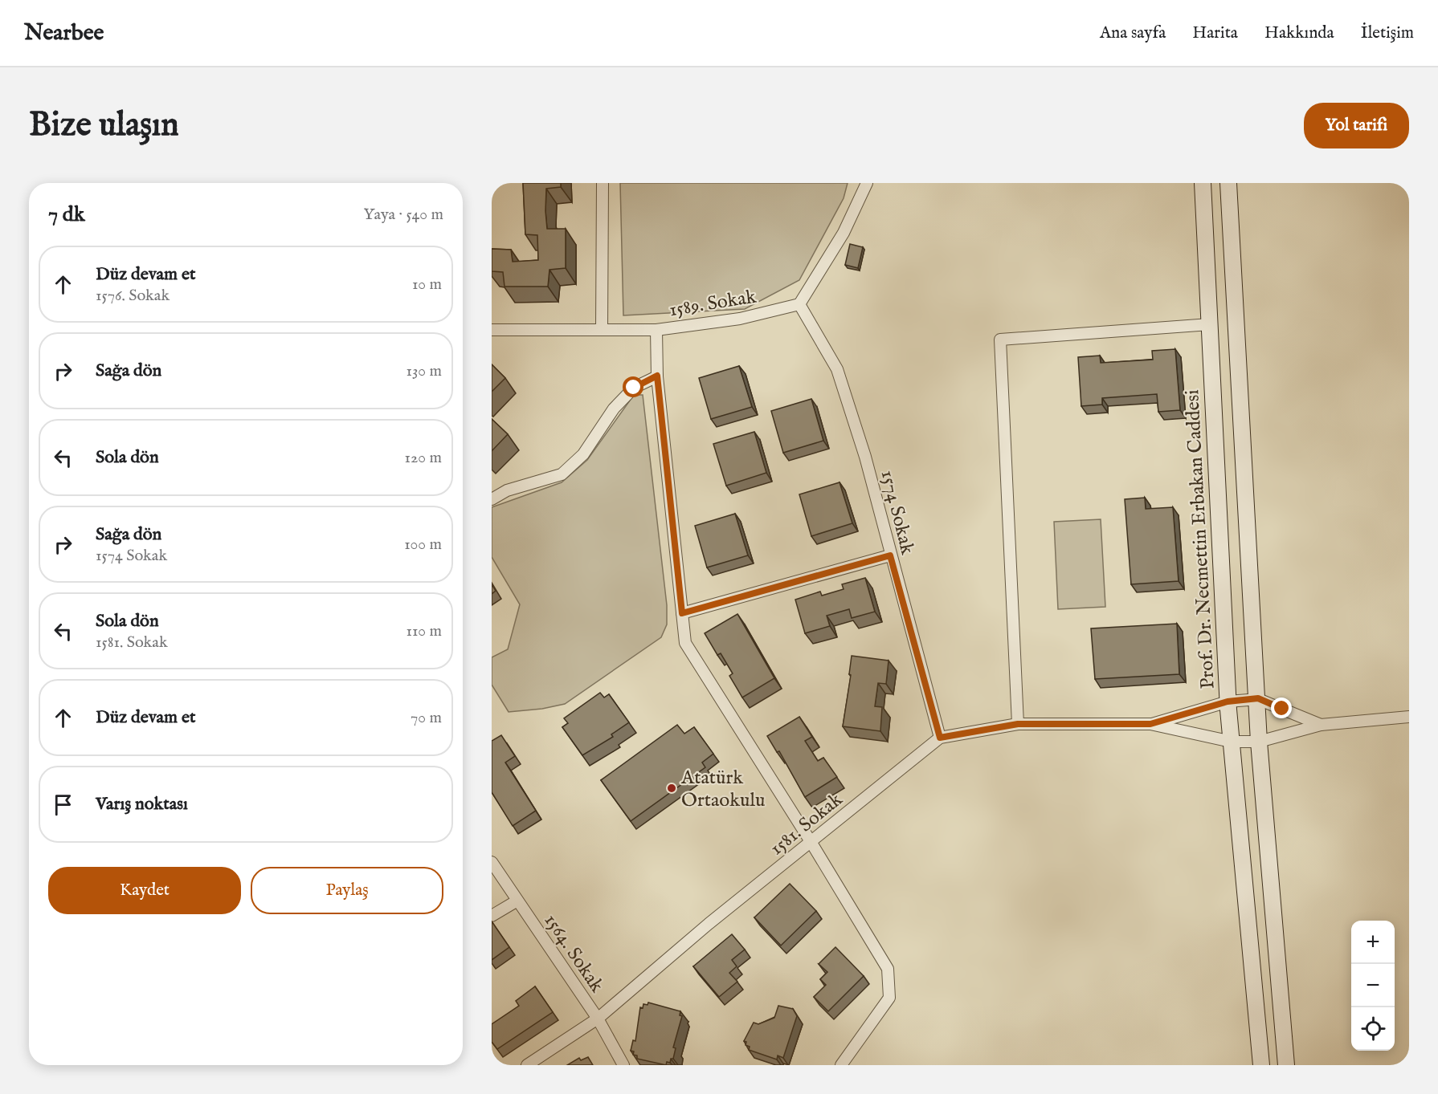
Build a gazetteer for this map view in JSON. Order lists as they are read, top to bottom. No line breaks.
{"streets":{"main road":["Prof. Dr. Necmettin Erbakan Caddesi"],"street":["1589. Sokak","1574 Sokak","1581. Sokak","1564. Sokak"]},"crossings":[["1589. Sokak","1574 Sokak"],["1574 Sokak","1581. Sokak"],["1581. Sokak","1564. Sokak"]],"places":["Atatürk Ortaokulu"],"page":{"header":"Nearbee","nav":["Ana sayfa","Harita","Hakkında","İletişim"],"buttons":["Yol tarifi",["Kaydet","Paylaş"]],"title":"Bize ulaşın","heading":["7 dk","Yaya · 540 m"],"list":[["Düz devam et","1576. Sokak","10 m"],["Sağa dön","130 m"],["Sola dön","120 m"],["Sağa dön","1574 Sokak","100 m"],["Sola dön","1581. Sokak","110 m"],["Düz devam et","70 m"],"Varış noktası"],"map_buttons":["+","−"]}}
